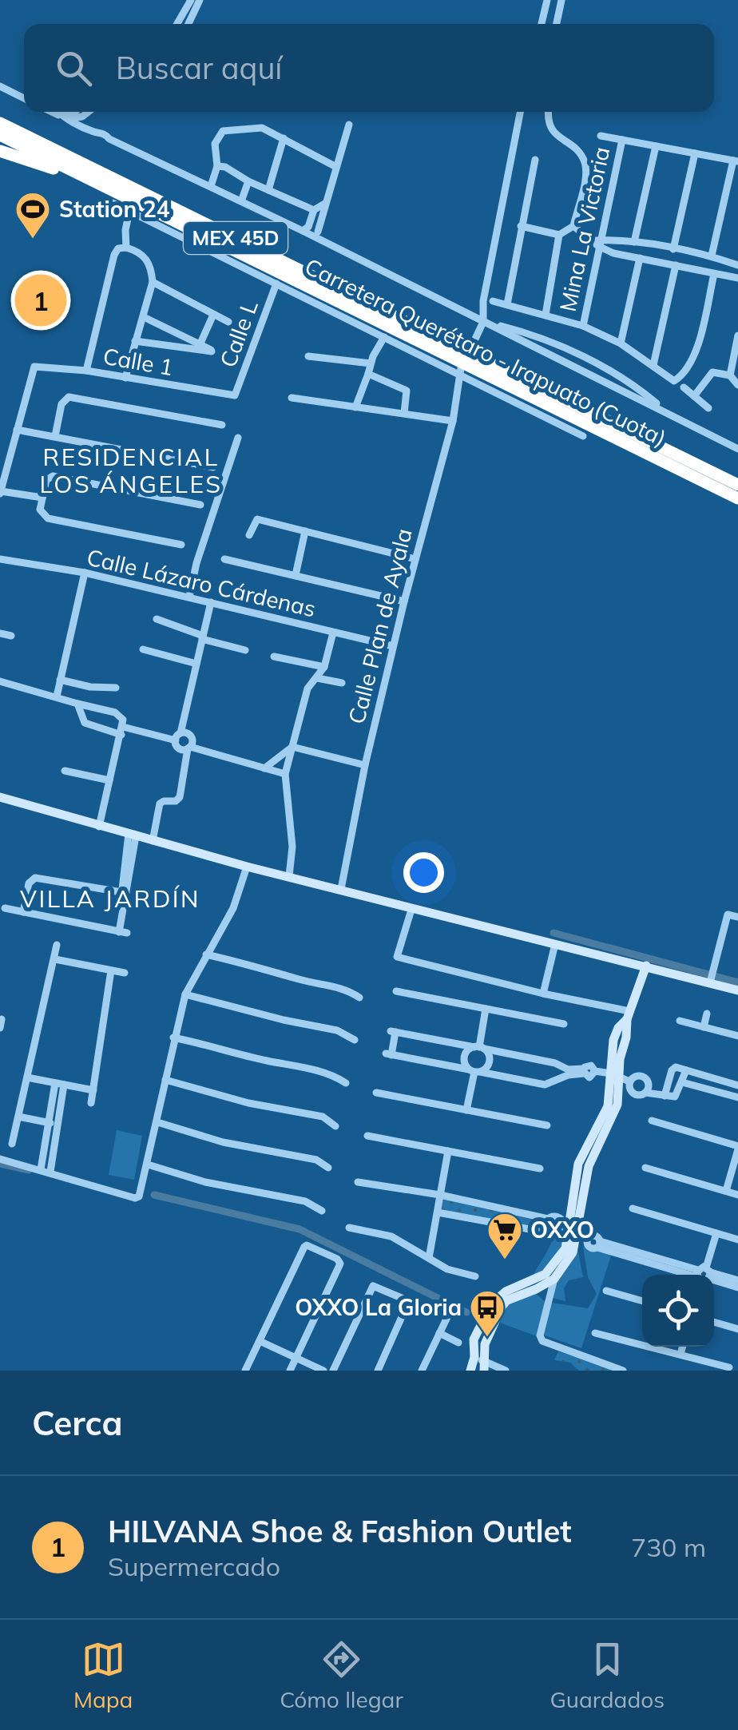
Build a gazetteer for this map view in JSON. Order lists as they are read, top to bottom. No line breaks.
{"streets":{"highway":["MEX 45D","Carretera Querétaro - Irapuato (Cuota)"],"street":["Mina La Victoria","Calle L","Calle 1","Calle Lázaro Cárdenas","Calle Plan de Ayala"]},"crossings":[["Calle L","Calle 1"],["Calle Lázaro Cárdenas","Calle Plan de Ayala"]],"districts":["RESIDENCIAL LOS ÁNGELES","VILLA JARDÍN"],"places":{"sports":["Station 24"],"supermarket":["OXXO"],"bus stop":["OXXO La Gloria"]},"page":{"search":"Buscar aquí","pins":"1","heading":"Cerca","list":[{"mark":"1","name":"HILVANA Shoe & Fashion Outlet","note":"Supermercado","value":"730 m"}],"nav":["Mapa","Cómo llegar","Guardados"]}}
